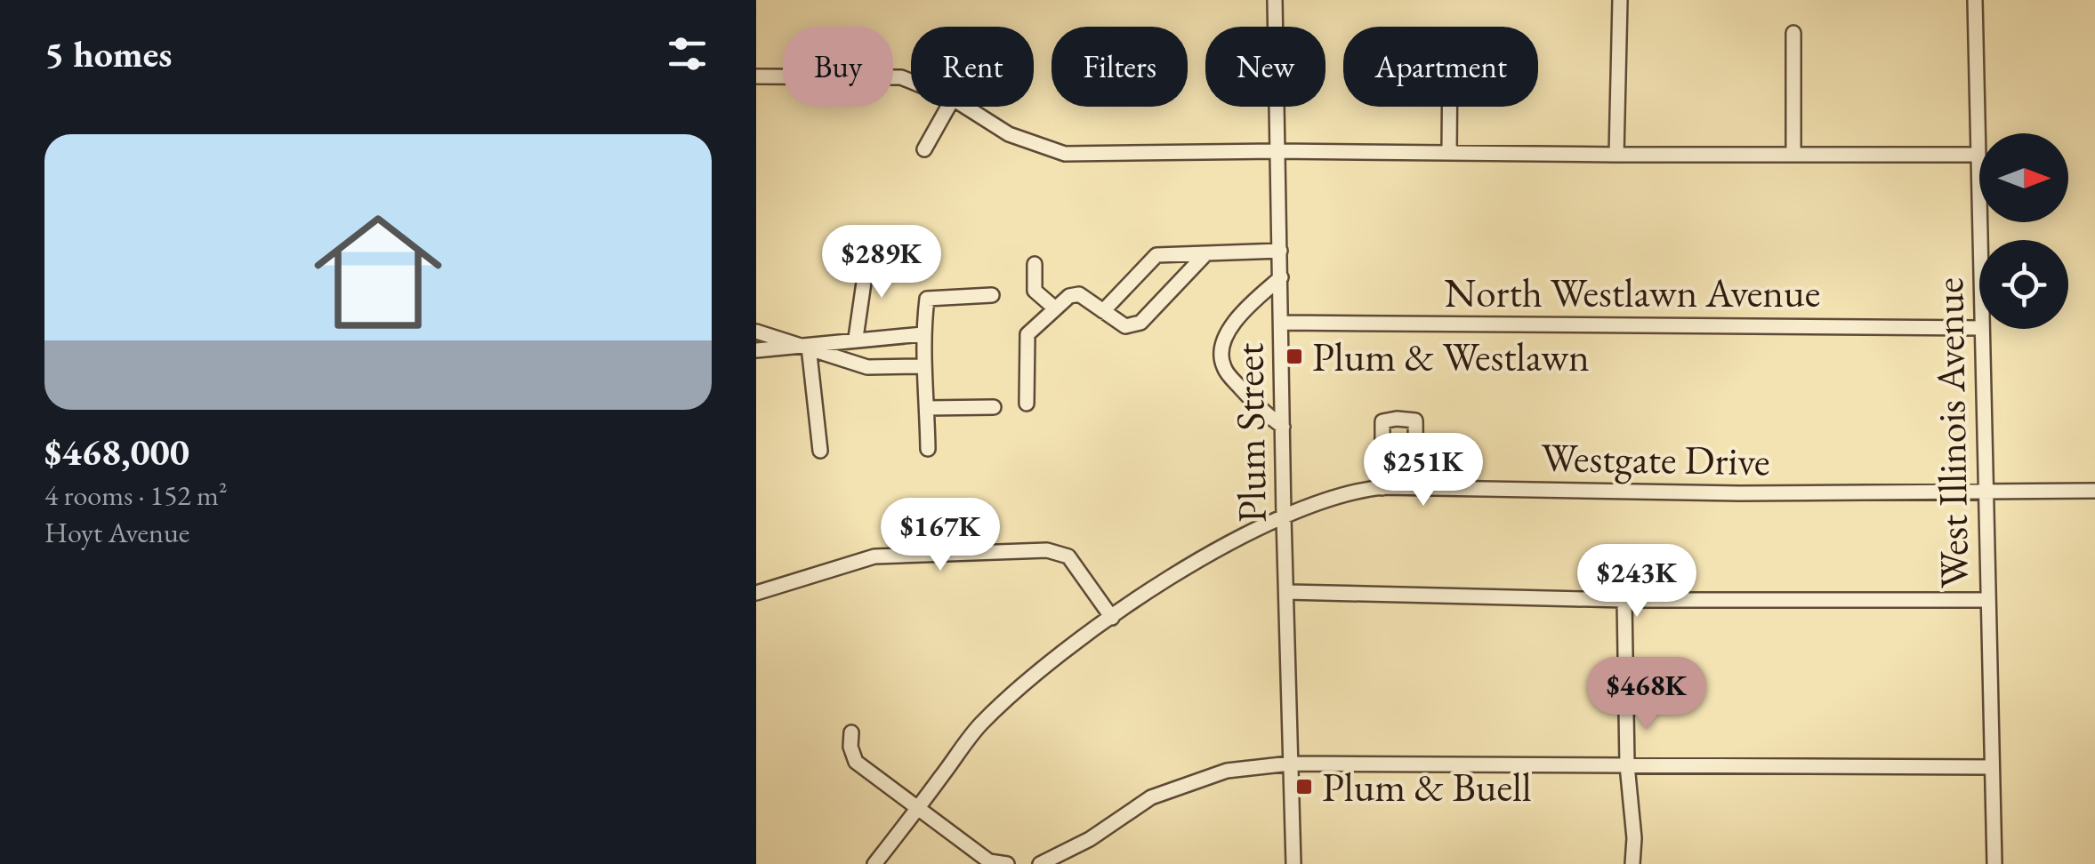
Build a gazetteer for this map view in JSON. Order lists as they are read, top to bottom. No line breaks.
{"streets":{"street":["North Westlawn Avenue","Plum Street","West Illinois Avenue","Westgate Drive"]},"crossings":[["North Westlawn Avenue","Plum Street"],["Plum Street","Westgate Drive"],["West Illinois Avenue","Westgate Drive"]],"places":{"transit":["Plum & Westlawn","Plum & Buell"]},"north":"right","page":{"heading":"5 homes","chip":["Buy","Rent","Filters","New","Apartment"],"list":[{"name":"$468,000","note":"4 rooms · 152 m² · Hoyt Avenue"}],"price":["$289K","$251K","$167K","$243K","$468K"]}}
